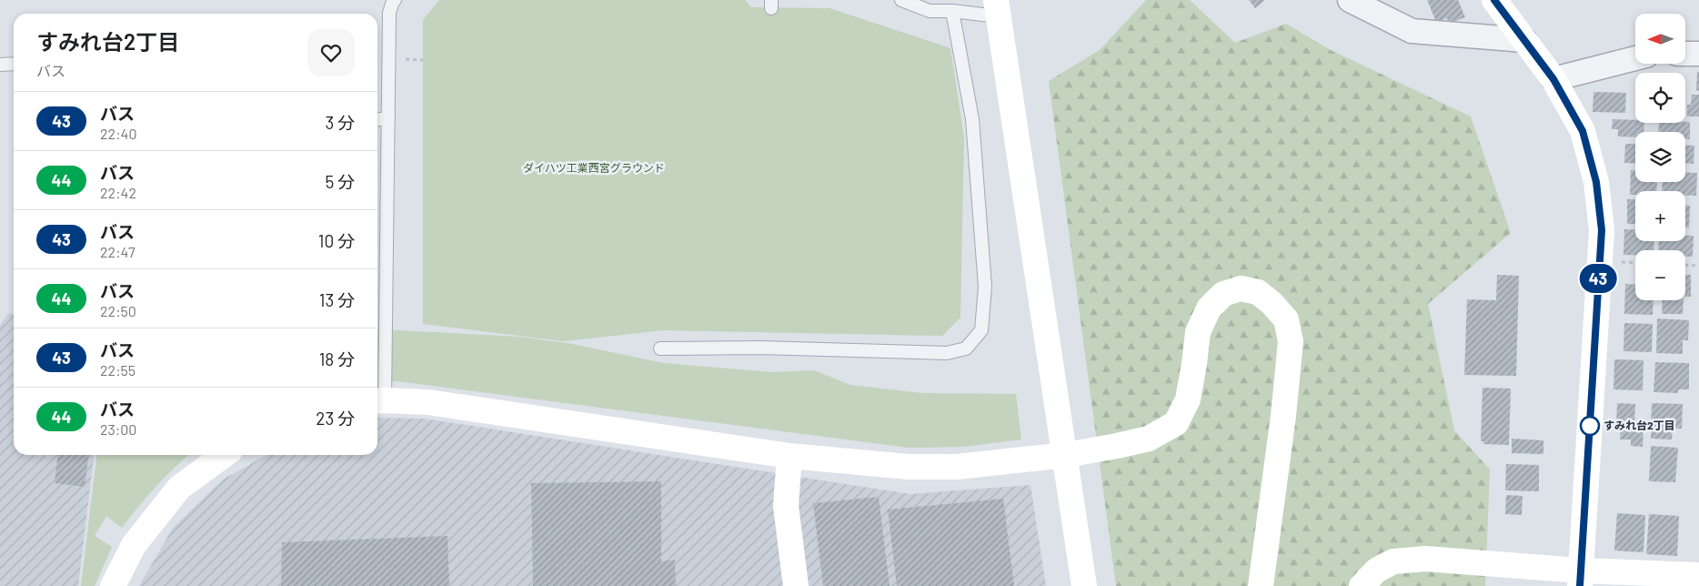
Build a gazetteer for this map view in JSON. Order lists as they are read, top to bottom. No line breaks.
{"parks":["ダイハツ工業西宮グラウンド"],"places":["すみれ台2丁目"],"lines":["bus line 43"],"north":"left","page":{"on_map":"43","map_buttons":["+","−"],"heading":["すみれ台2丁目","バス"],"list":[{"mark":"43","name":"バス","note":"22:40","value":"3 分"},{"mark":"44","name":"バス","note":"22:42","value":"5 分"},{"mark":"43","name":"バス","note":"22:47","value":"10 分"},{"mark":"44","name":"バス","note":"22:50","value":"13 分"},{"mark":"43","name":"バス","note":"22:55","value":"18 分"},{"mark":"44","name":"バス","note":"23:00","value":"23 分"}]}}
